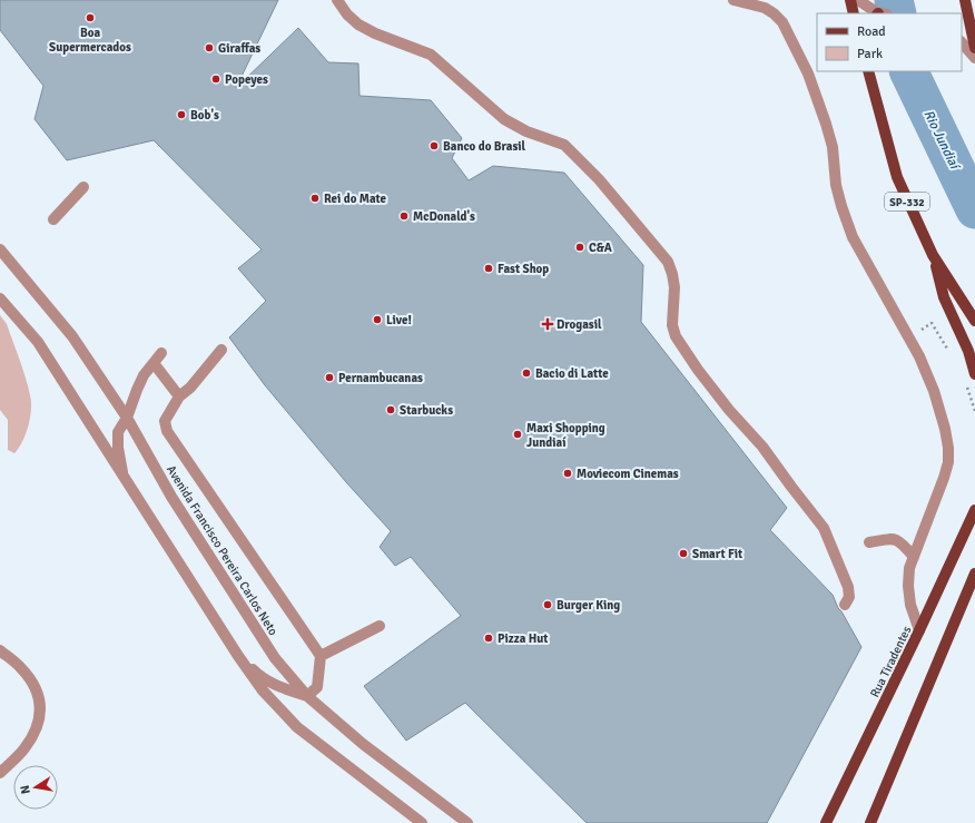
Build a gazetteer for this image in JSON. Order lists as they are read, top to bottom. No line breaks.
{"streets":{"main road":["SP-332","Rua Tiradentes"],"street":["Avenida Francisco Pereira Carlos Neto"]},"water":["Rio Jundiaí"],"places":{"other":["Boa Supermercados","Giraffas","Popeyes","Bob's","Banco do Brasil","Rei do Mate","McDonald's","C&A","Fast Shop","Live!","Bacio di Latte","Pernambucanas","Starbucks","Maxi Shopping Jundiaí","Moviecom Cinemas","Smart Fit","Burger King","Pizza Hut"],"health":["Drogasil"]},"legend":["Road","Park"],"north":"left"}
